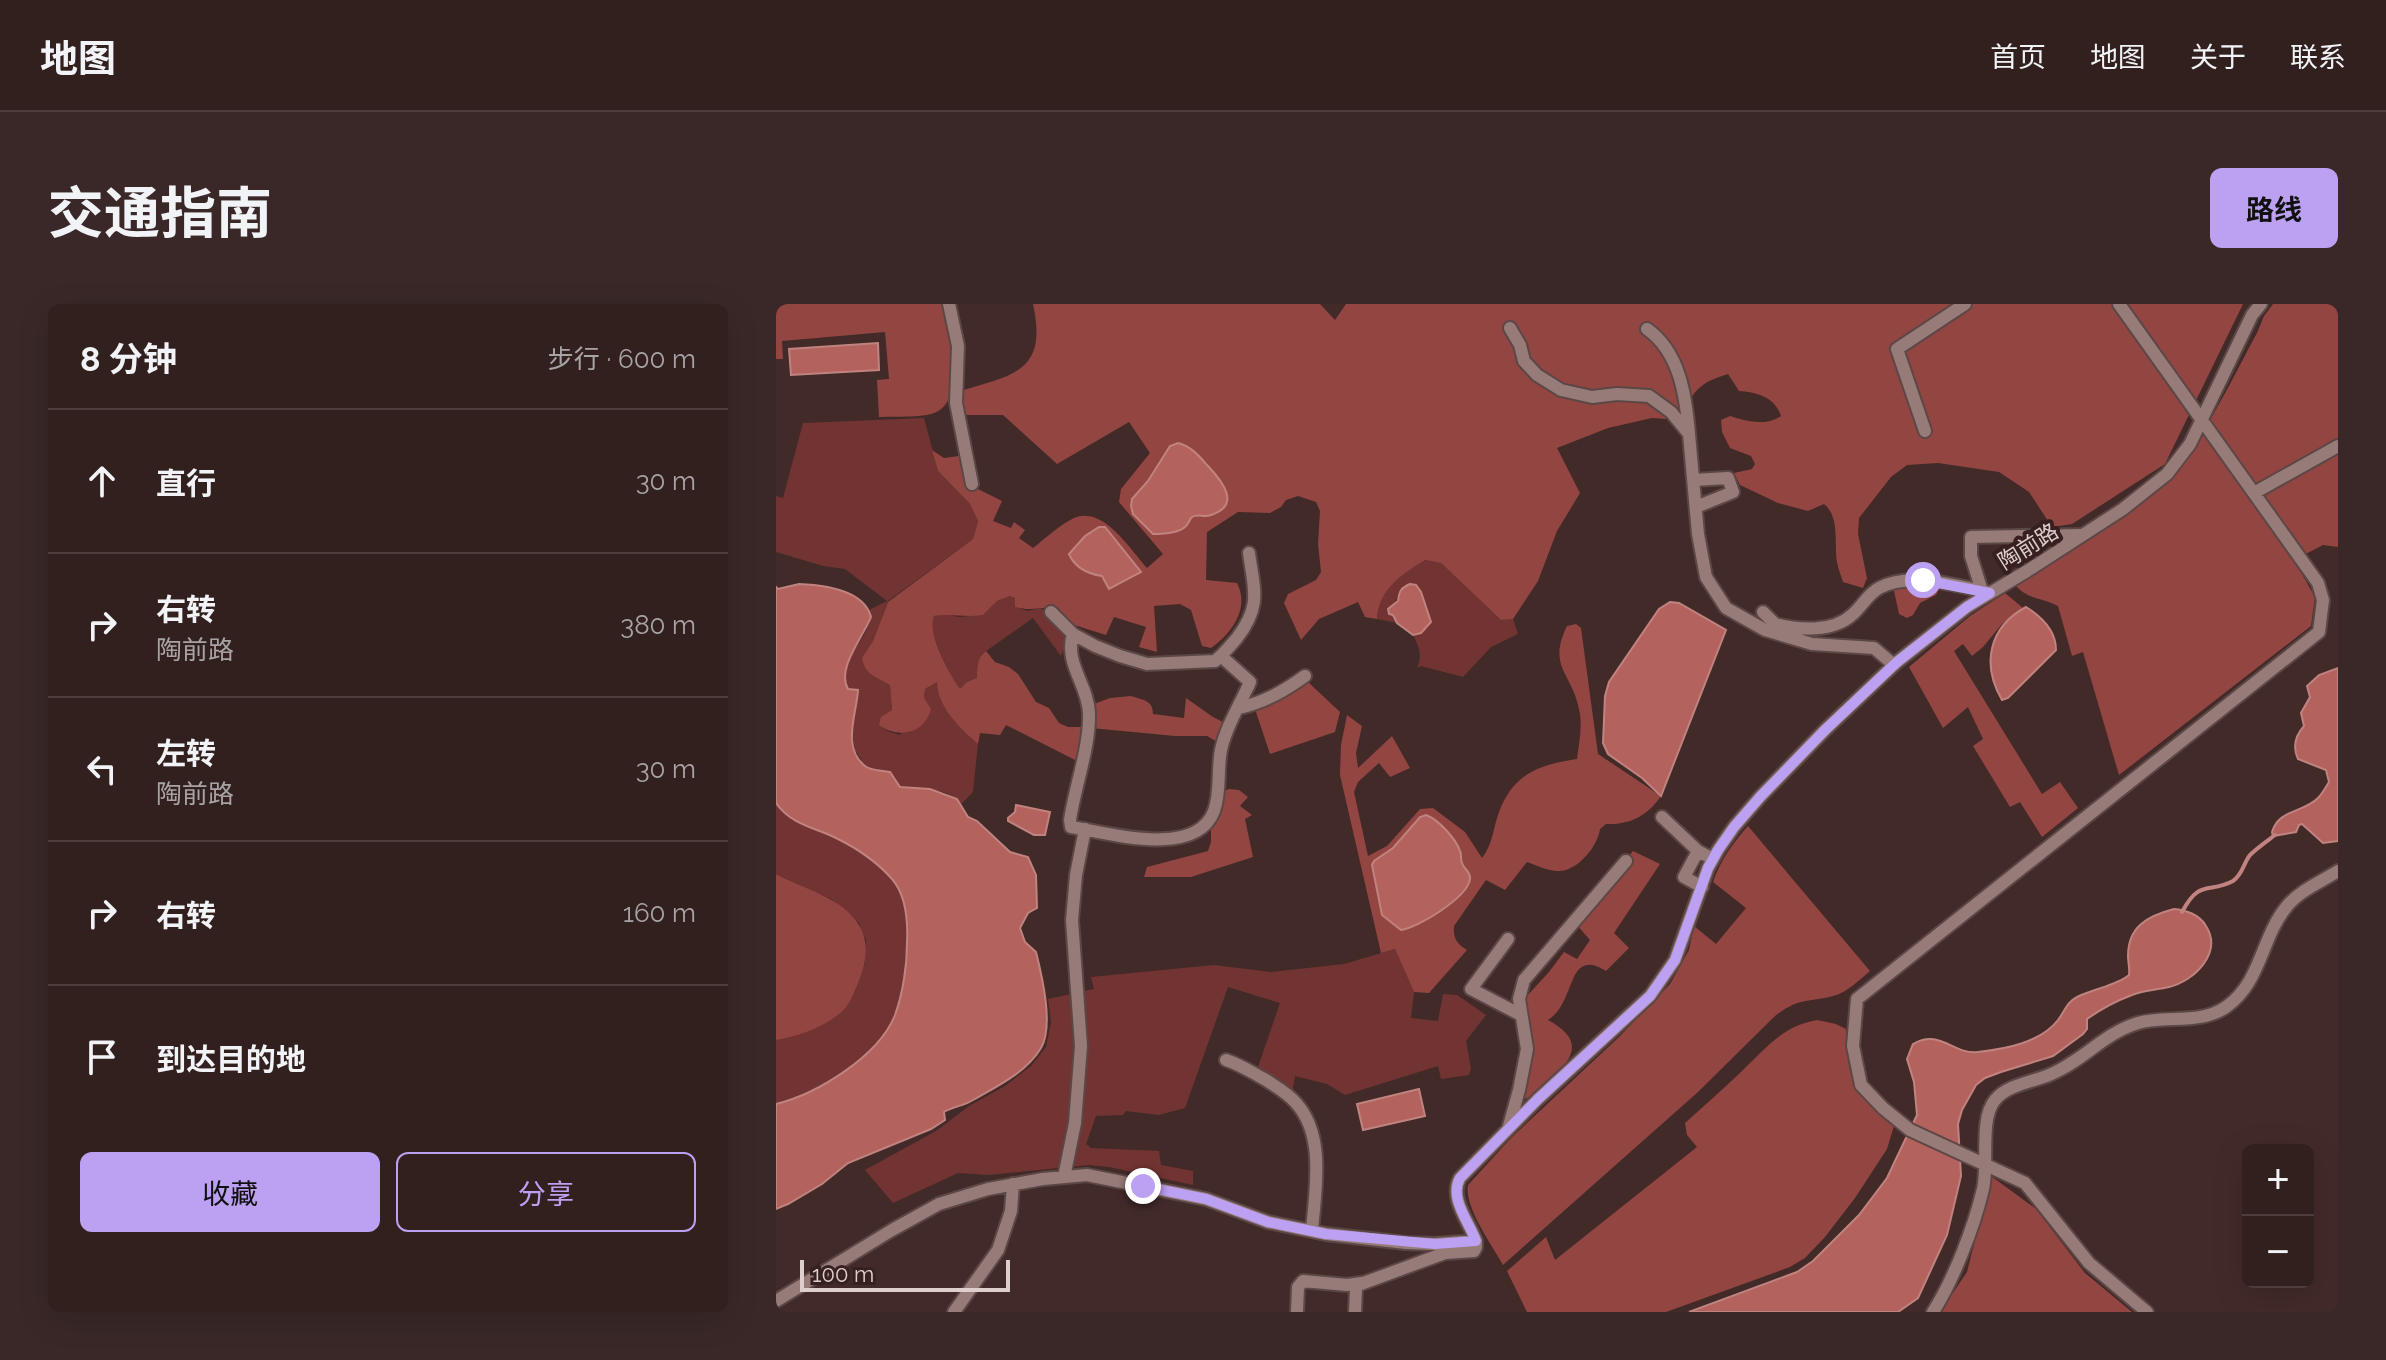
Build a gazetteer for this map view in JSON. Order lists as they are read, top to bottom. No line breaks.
{"streets":{"street":["陶前路"]},"scale_bar":"100 m","page":{"header":"地图","nav":["首页","地图","关于","联系"],"title":"交通指南","buttons":["路线",["收藏","分享"]],"heading":["8 分钟","步行 · 600 m"],"list":[["直行","30 m"],["右转","陶前路","380 m"],["左转","陶前路","30 m"],["右转","160 m"],"到达目的地"],"map_buttons":["+","−"],"scale":"100 m"}}
